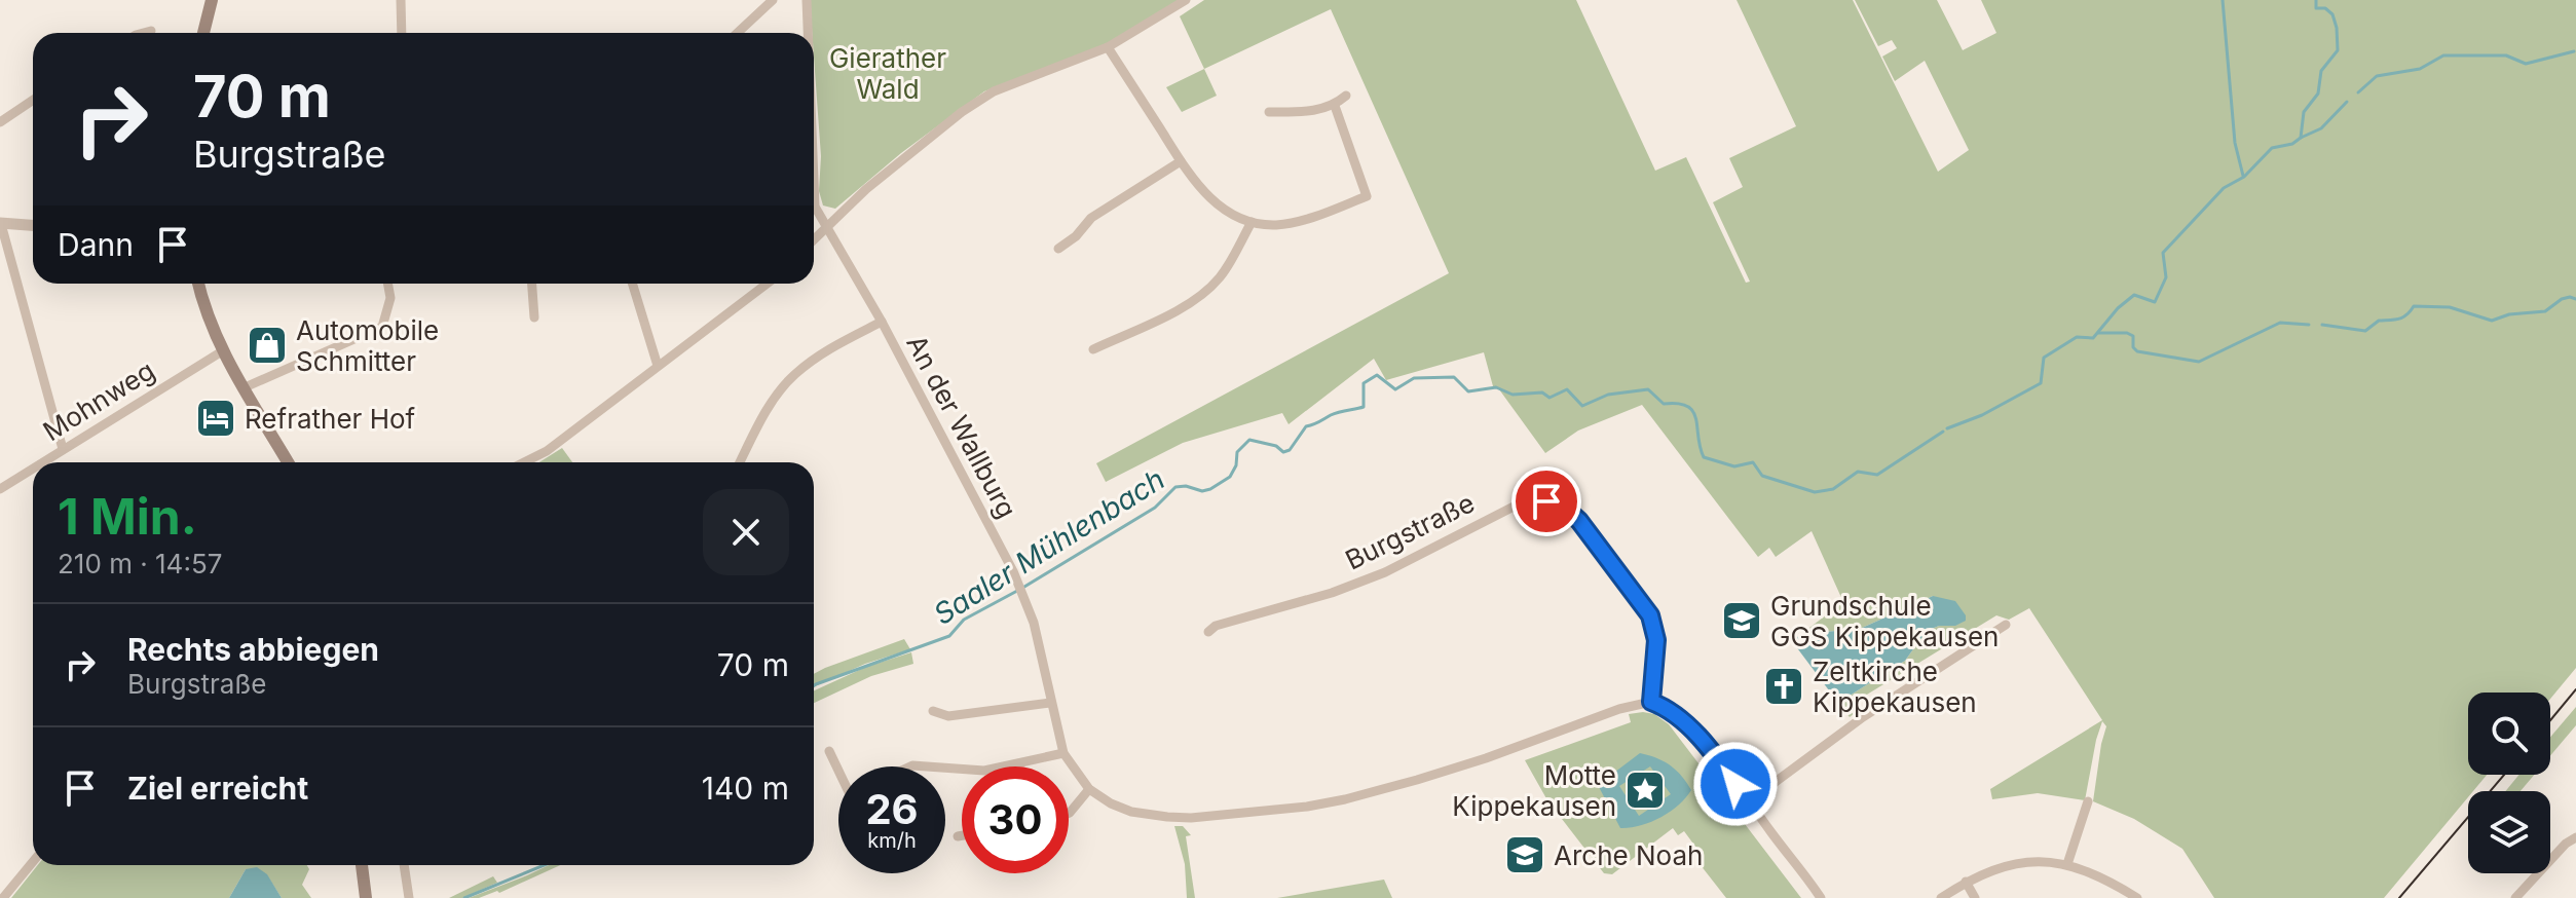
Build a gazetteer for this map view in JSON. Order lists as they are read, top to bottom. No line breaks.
{"streets":{"street":["Mohnweg","An der Wallburg","Burgstraße"]},"crossings":[["An der Wallburg","Burgstraße"]],"water":["Saaler Mühlenbach"],"parks":["Gierather Wald"],"places":{"shop":["Automobile Schmitter"],"hotel":["Refrather Hof"],"school or university":["Grundschule GGS Kippekausen","Arche Noah"],"church":["Zeltkirche Kippekausen"],"place":["Motte Kippekausen"]},"page":{"turn":["70 m","Burgstraße"],"then":"Dann","heading":["1 Min.","210 m · 14:57"],"list":[{"name":"Rechts abbiegen","note":"Burgstraße","value":"70 m"},{"name":"Ziel erreicht","value":"140 m"}],"speed":"26 km/h","limit":"30"}}
